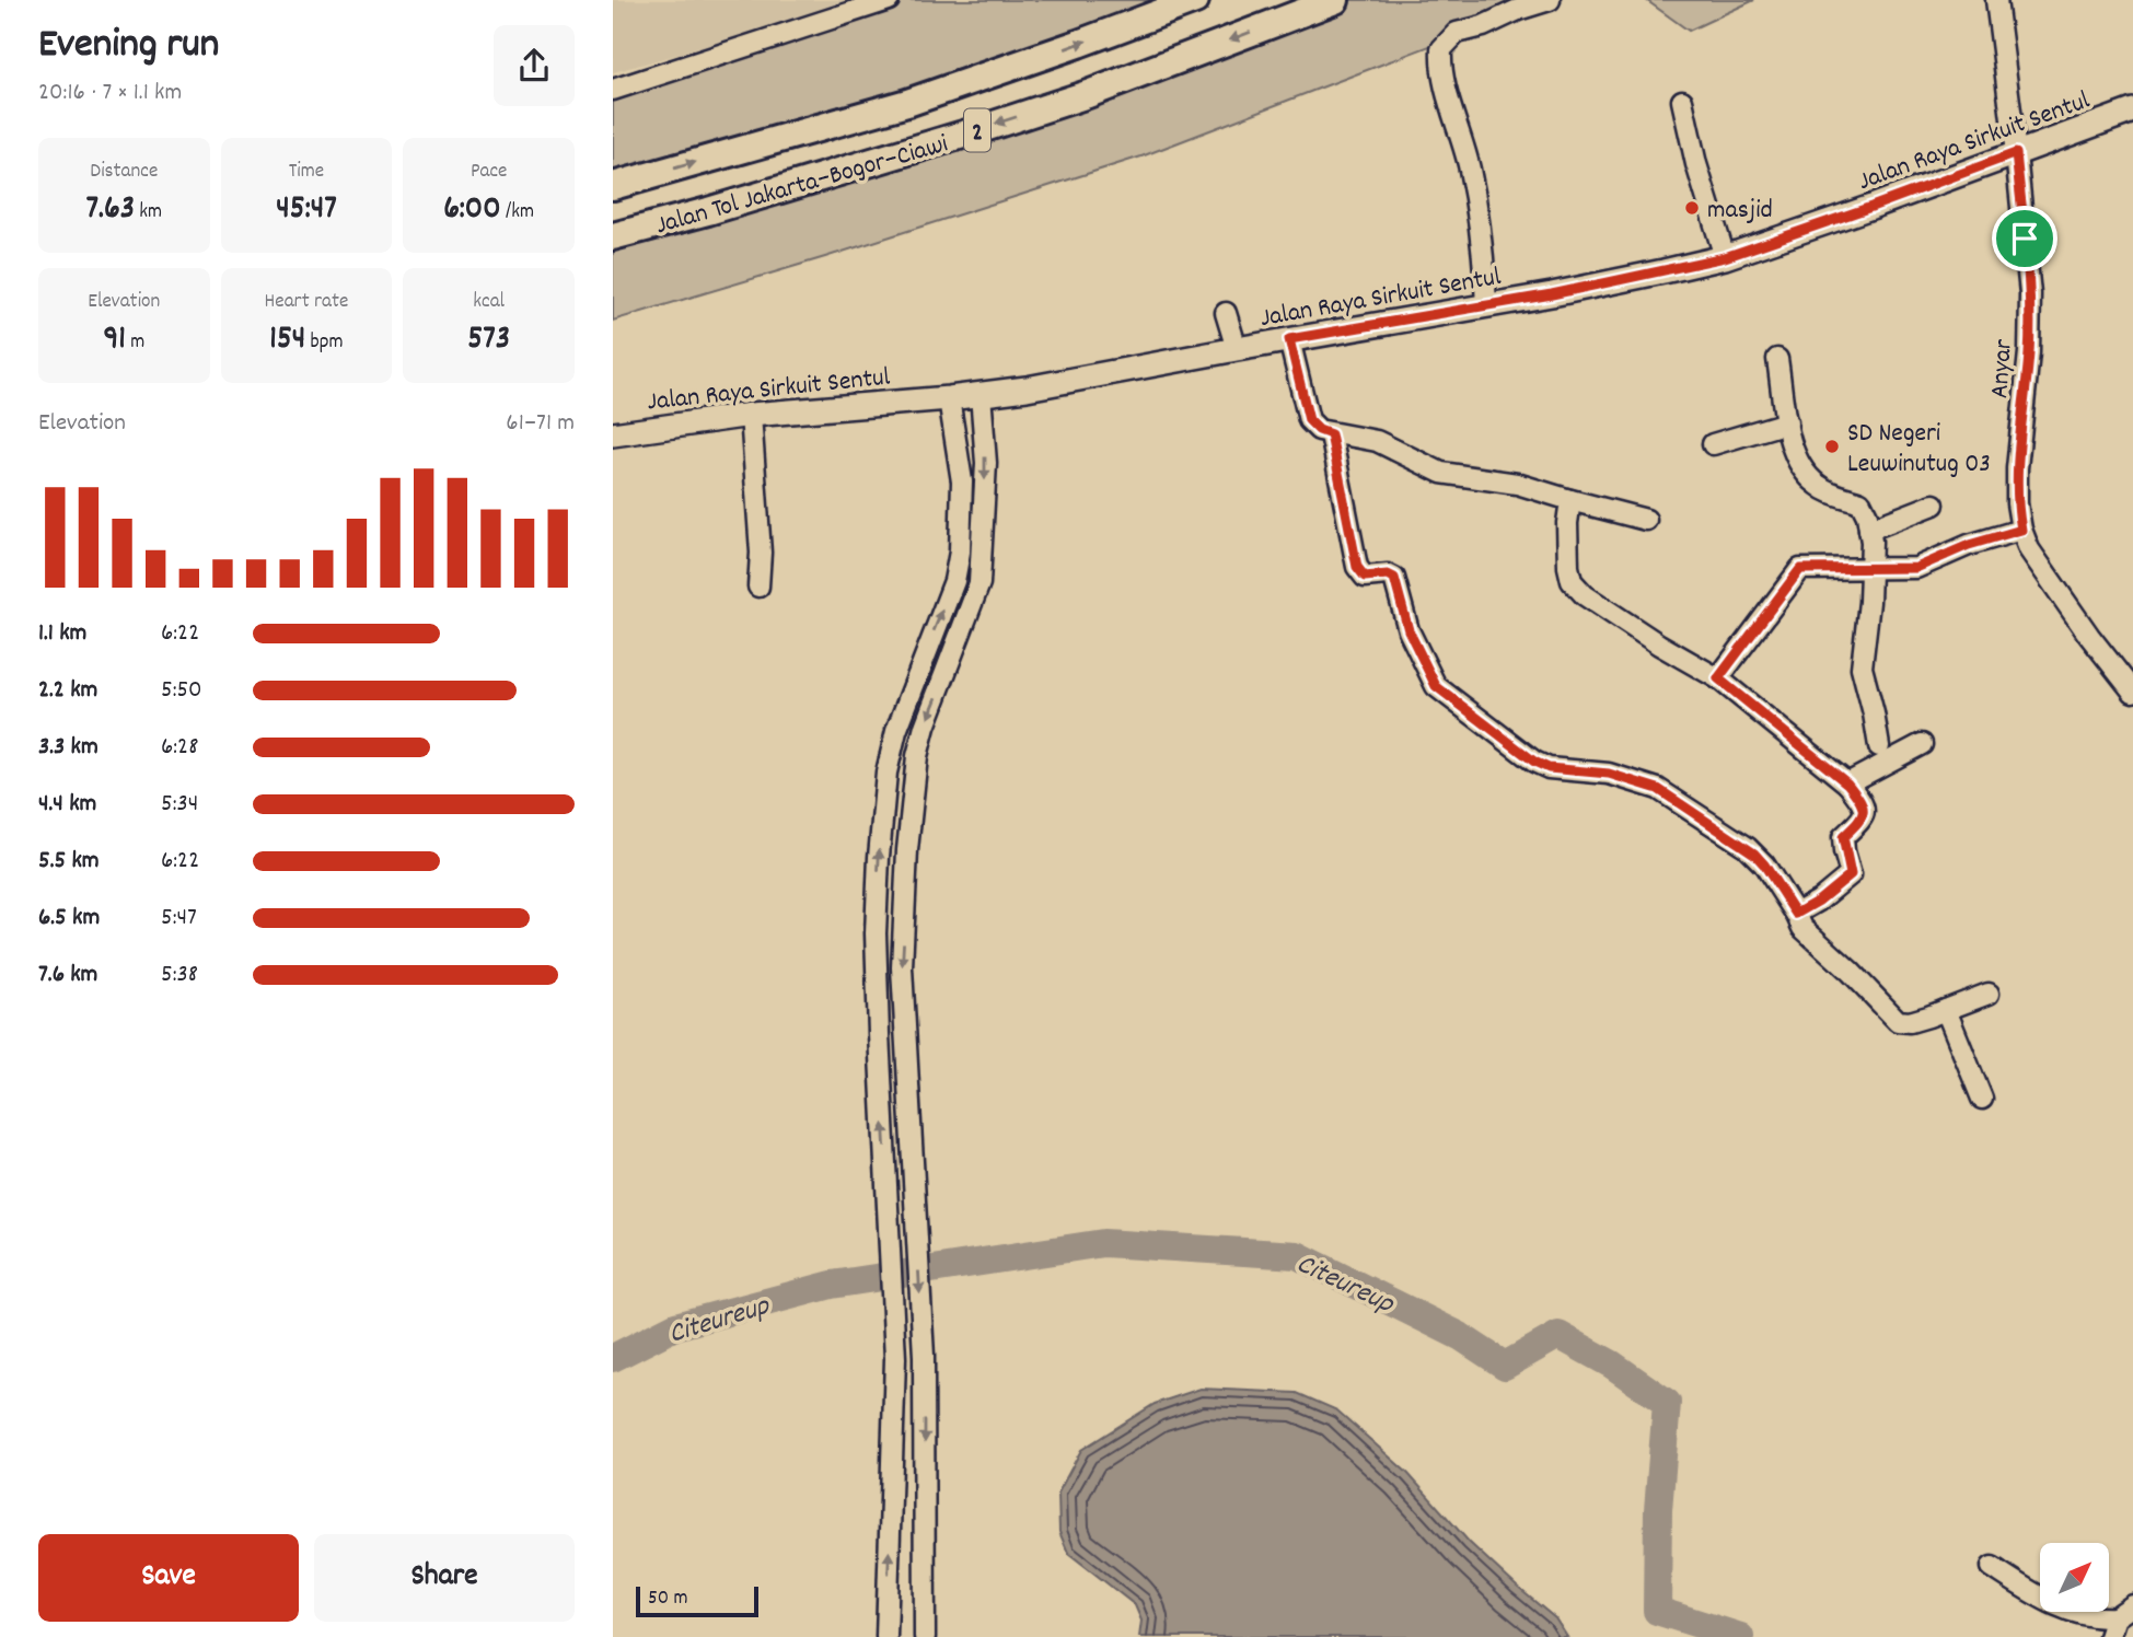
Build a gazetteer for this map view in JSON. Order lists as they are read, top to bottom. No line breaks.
{"streets":{"highway":["2","Jalan Tol Jakarta–Bogor–Ciawi"],"main road":["Jalan Raya Sirkuit Sentul"],"street":["Anyar"]},"crossings":[["Jalan Raya Sirkuit Sentul","Anyar"]],"water":["Citeureup"],"places":["masjid","SD Negeri Leuwinutug 03"],"scale_bar":"50 m","north":"top right","page":{"heading":["Evening run","20:16 · 7 × 1.1 km"],"stats":[["Distance","7.63 km"],["Time","45:47"],["Pace","6:00 /km"],["Elevation","91 m"],["Heart rate","154 bpm"],["kcal","573"]],"chart":["Elevation","61–71 m"],"list":[{"name":"1.1 km","note":"6:22"},{"name":"2.2 km","note":"5:50"},{"name":"3.3 km","note":"6:28"},{"name":"4.4 km","note":"5:34"},{"name":"5.5 km","note":"6:22"},{"name":"6.5 km","note":"5:47"},{"name":"7.6 km","note":"5:38"}],"buttons":["Save","Share"],"scale":"50 m"}}
